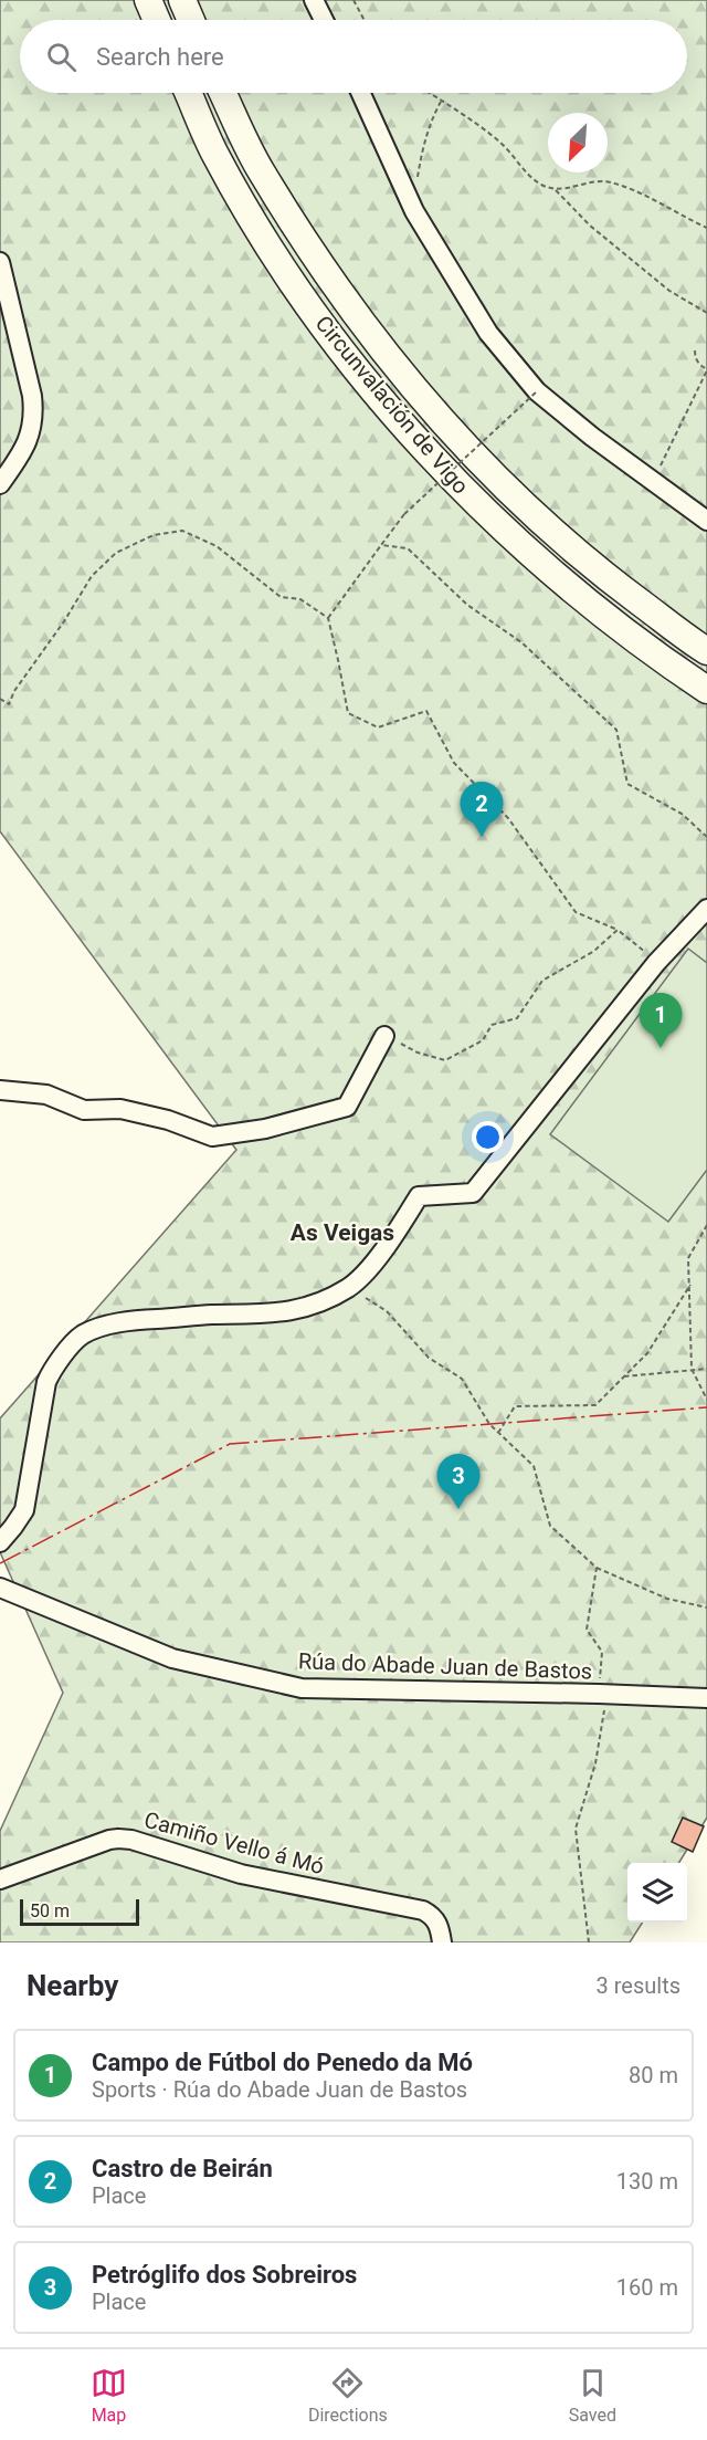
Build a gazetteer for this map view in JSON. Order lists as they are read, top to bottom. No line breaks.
{"streets":{"highway":["Circunvalación de Vigo"],"street":["Rúa do Abade Juan de Bastos","Camiño Vello á Mó"]},"districts":["As Veigas"],"scale_bar":"50 m","north":"bottom left","page":{"search":"Search here","pins":["2","1","3"],"scale":"50 m","heading":["Nearby","3 results"],"list":[{"mark":"1","name":"Campo de Fútbol do Penedo da Mó","note":"Sports · Rúa do Abade Juan de Bastos","value":"80 m"},{"mark":"2","name":"Castro de Beirán","note":"Place","value":"130 m"},{"mark":"3","name":"Petróglifo dos Sobreiros","note":"Place","value":"160 m"}],"nav":["Map","Directions","Saved"]}}
